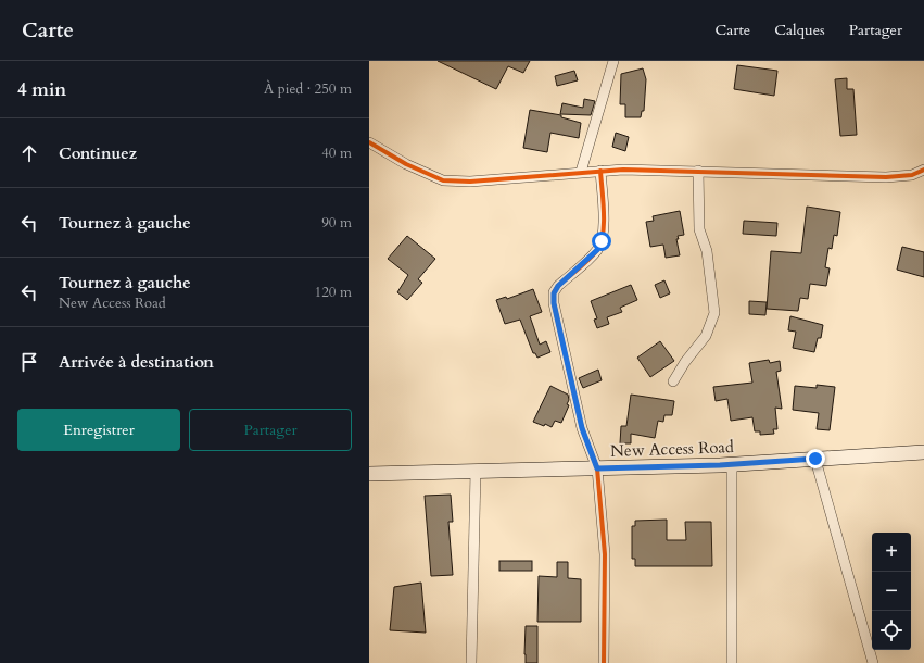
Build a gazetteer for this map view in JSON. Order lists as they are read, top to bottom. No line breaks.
{"streets":{"main road":["New Access Road"]},"page":{"header":"Carte","nav":["Carte","Calques","Partager"],"heading":["4 min","À pied · 250 m"],"list":[["Continuez","40 m"],["Tournez à gauche","90 m"],["Tournez à gauche","New Access Road","120 m"],"Arrivée à destination"],"buttons":["Enregistrer","Partager"],"map_buttons":["+","−"]}}
